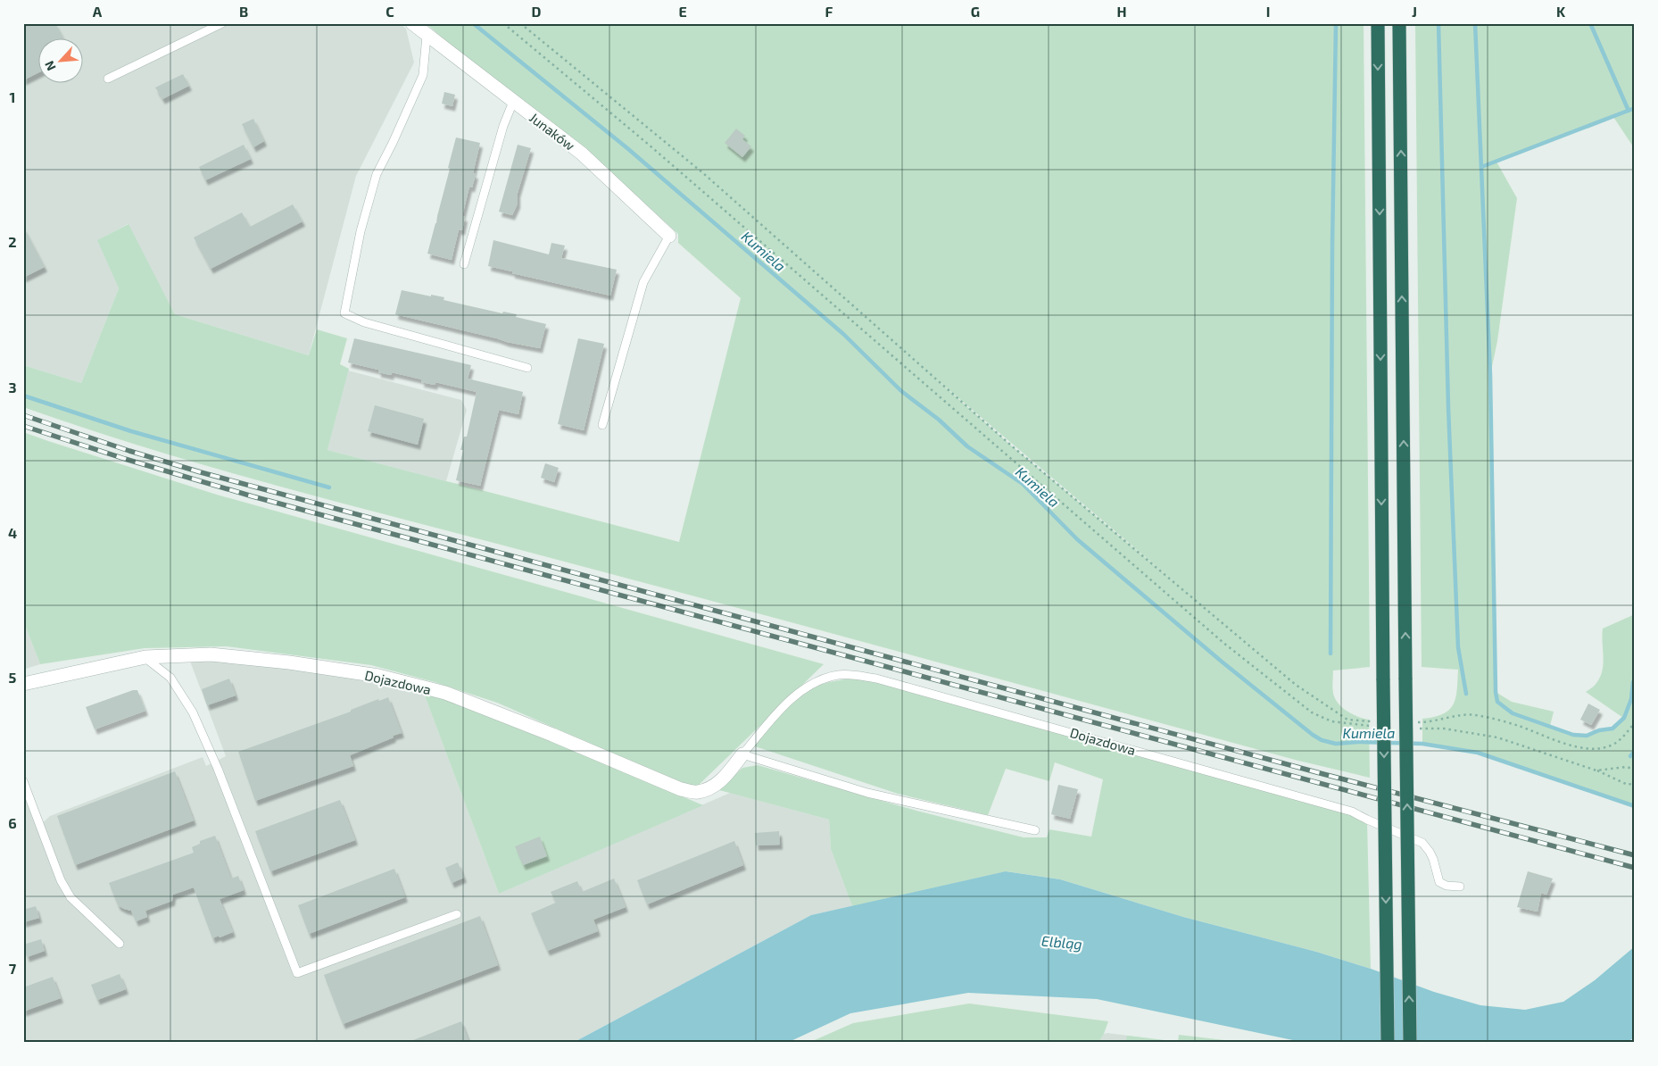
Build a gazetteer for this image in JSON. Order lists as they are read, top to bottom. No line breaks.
{"streets":{"street":["Junaków","Dojazdowa"]},"water":["Kumiela","Elbląg"],"north":"bottom left","grid":{"columns":["A","B","C","D","E","F","G","H","I","J","K"],"rows":["1","2","3","4","5","6","7"]}}
